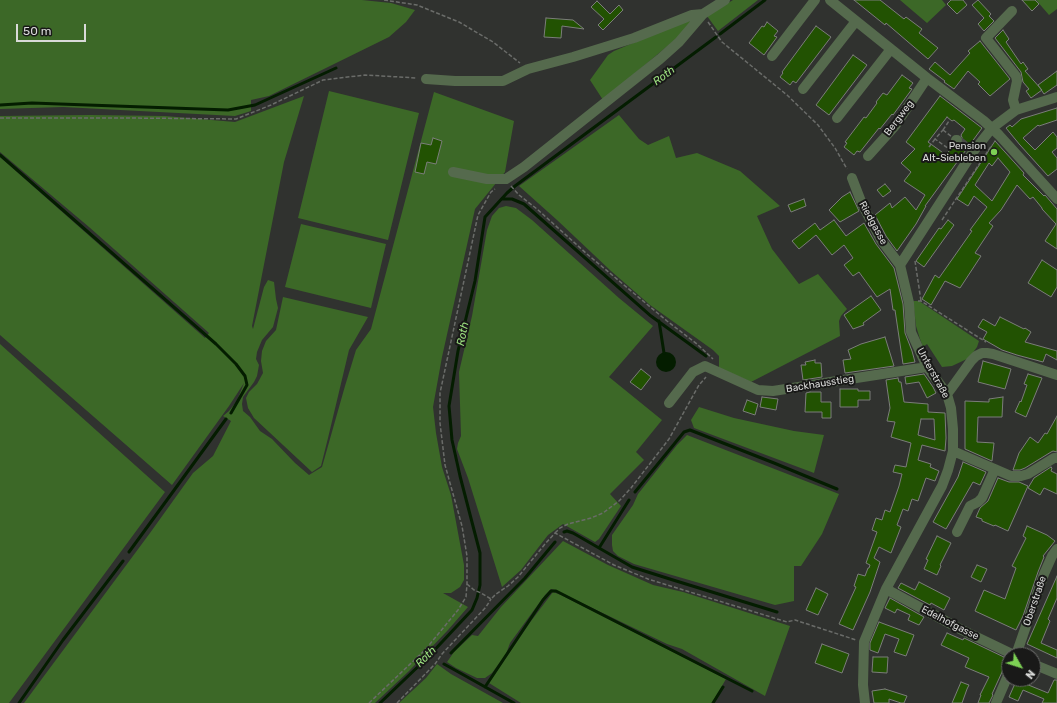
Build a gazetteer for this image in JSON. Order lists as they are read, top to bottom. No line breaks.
{"streets":{"street":["Bergweg","Riedgasse","Unterstraße","Backhausstieg","Oberstraße","Edelhofgasse"]},"crossings":[["Riedgasse","Unterstraße"],["Unterstraße","Backhausstieg"],["Unterstraße","Edelhofgasse"]],"water":["Roth"],"places":["Pension Alt-Siebleben"],"scale_bar":"50 m","north":"bottom right"}
